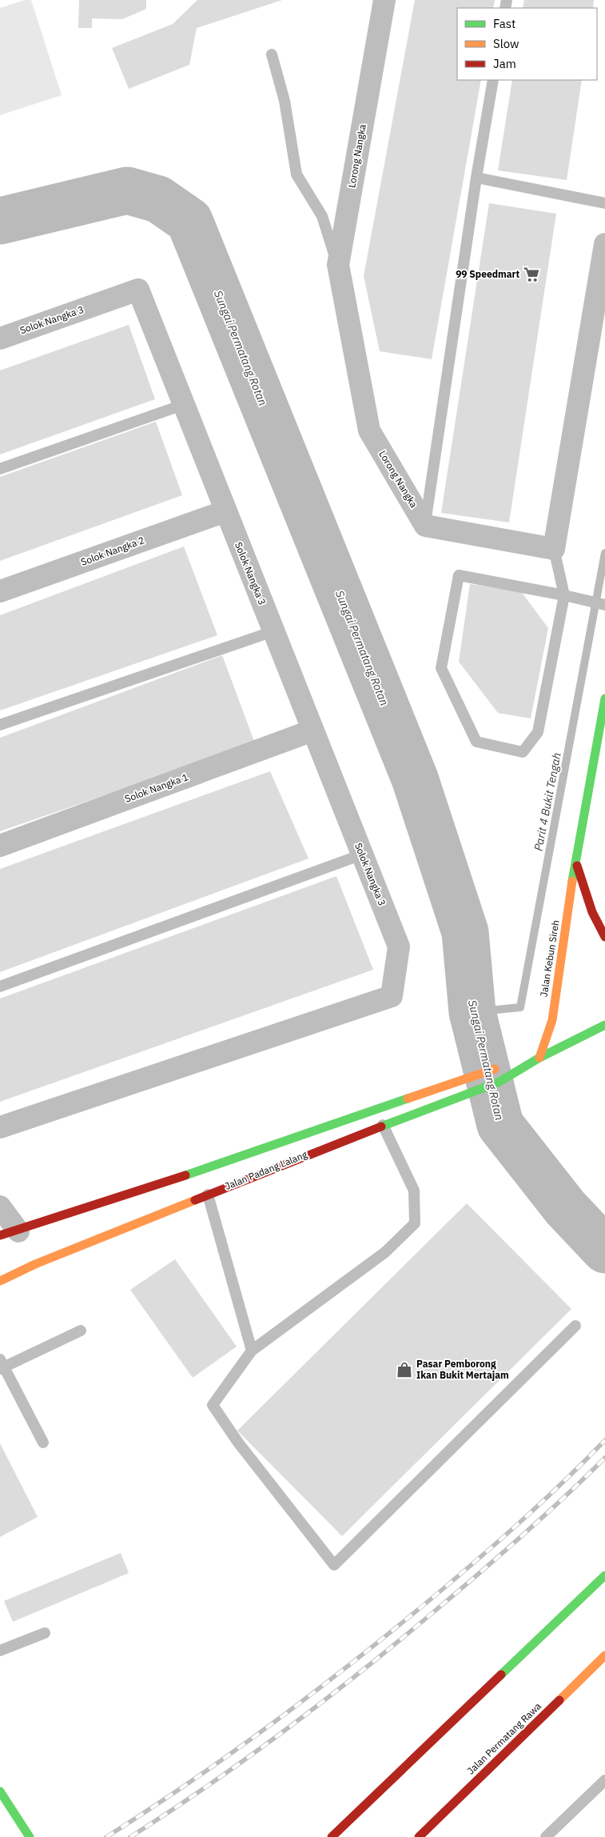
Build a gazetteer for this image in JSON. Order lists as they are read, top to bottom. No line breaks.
{"streets":{"main road":["Jalan Kebun Sireh","Jalan Padang Lalang","Jalan Permatang Rawa"],"street":["Lorong Nangka","Solok Nangka 3","Solok Nangka 2","Solok Nangka 1"]},"crossings":[["Solok Nangka 3","Solok Nangka 2"],["Solok Nangka 3","Solok Nangka 1"],["Jalan Kebun Sireh","Jalan Padang Lalang"]],"water":["Sungai Permatang Rotan","Parit 4 Bukit Tengah"],"places":{"supermarket":["99 Speedmart"],"shop":["Pasar Pemborong Ikan Bukit Mertajam"]},"legend":["Fast","Slow","Jam"]}
